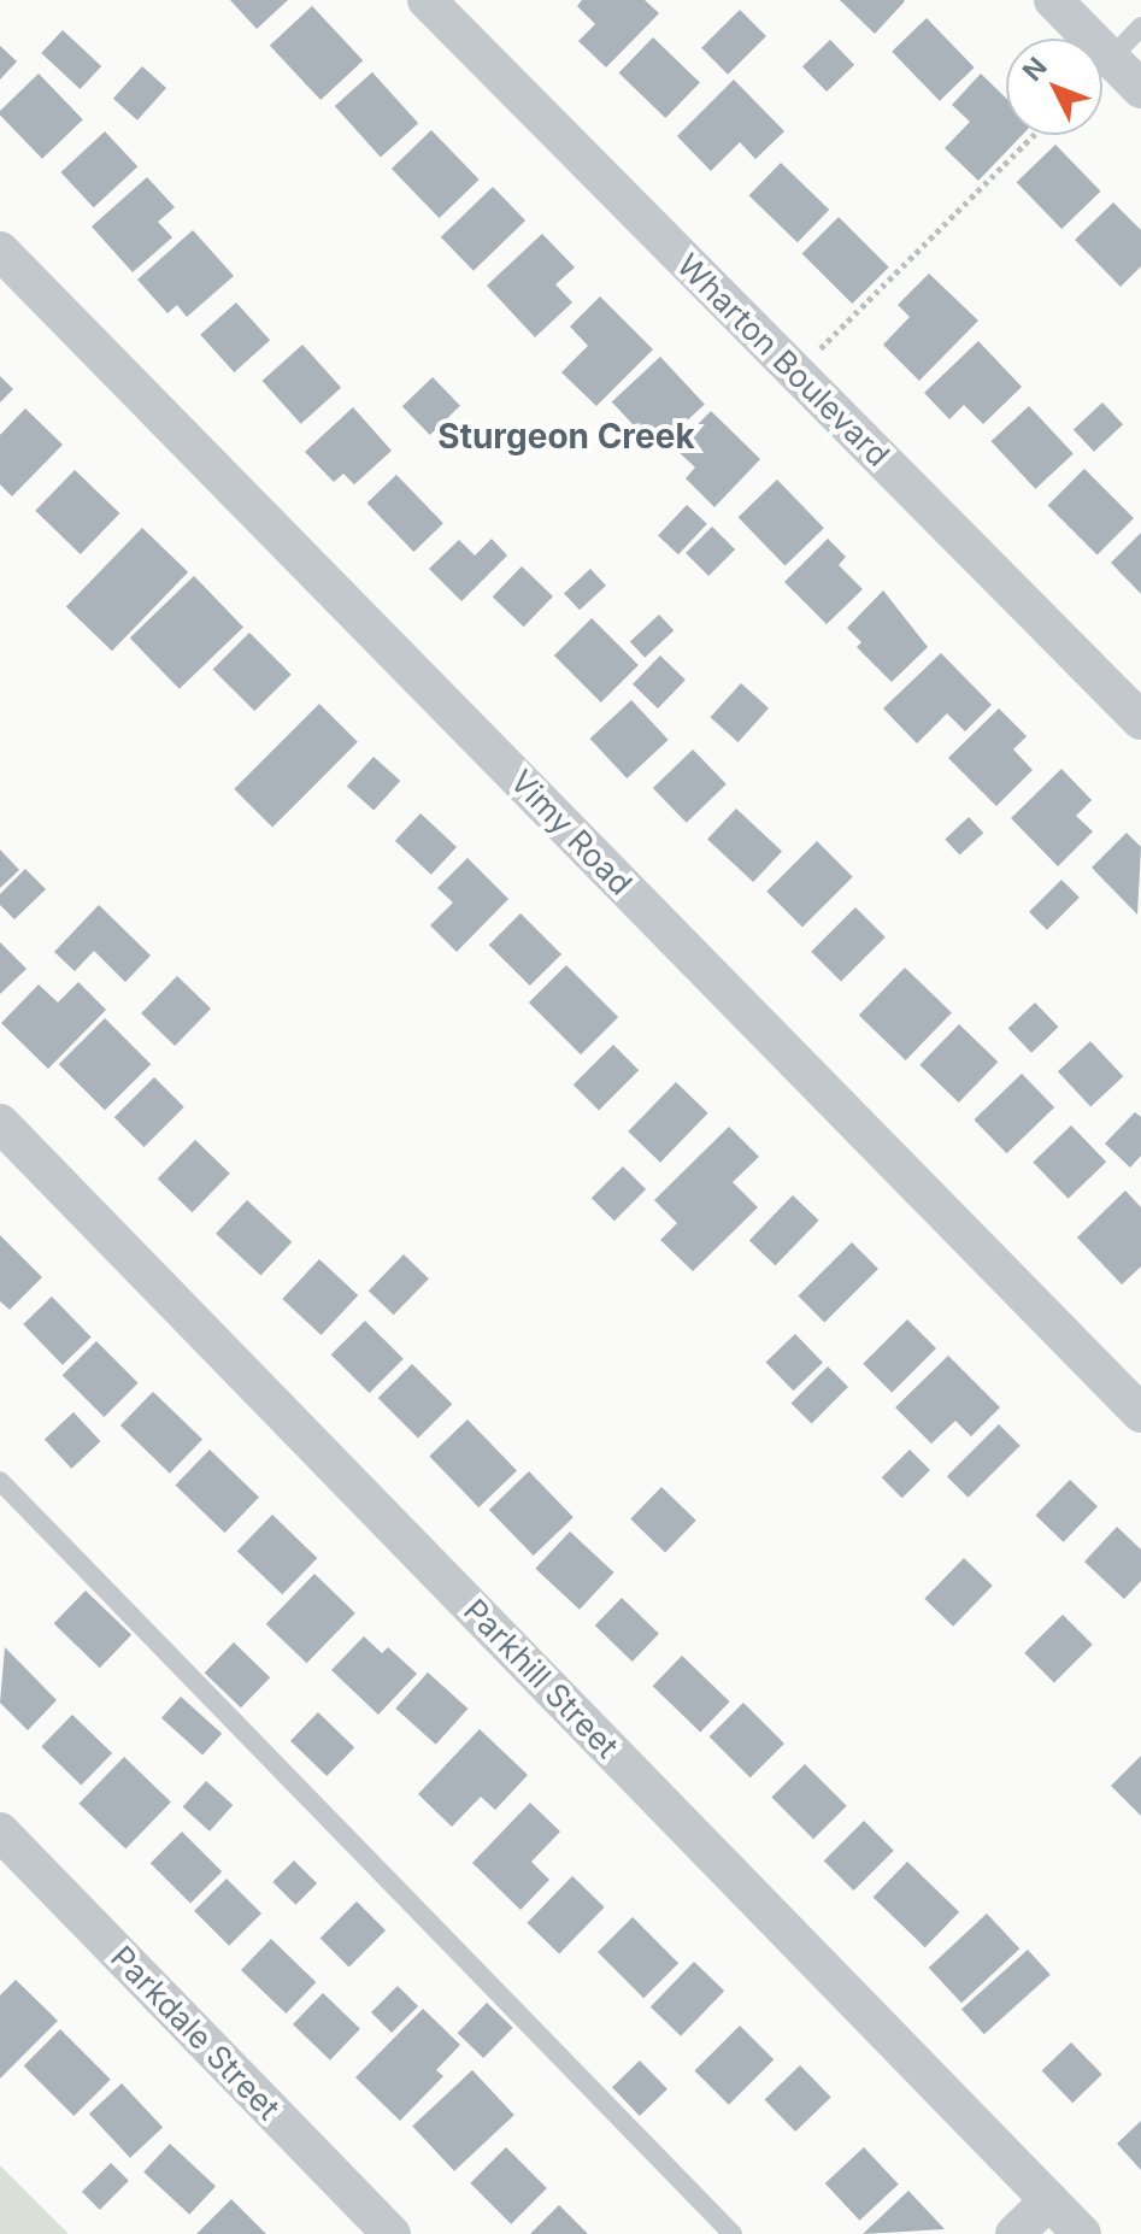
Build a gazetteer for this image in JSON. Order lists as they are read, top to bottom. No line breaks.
{"streets":{"street":["Wharton Boulevard","Vimy Road","Parkhill Street","Parkdale Street"]},"districts":["Sturgeon Creek"],"north":"top left"}
